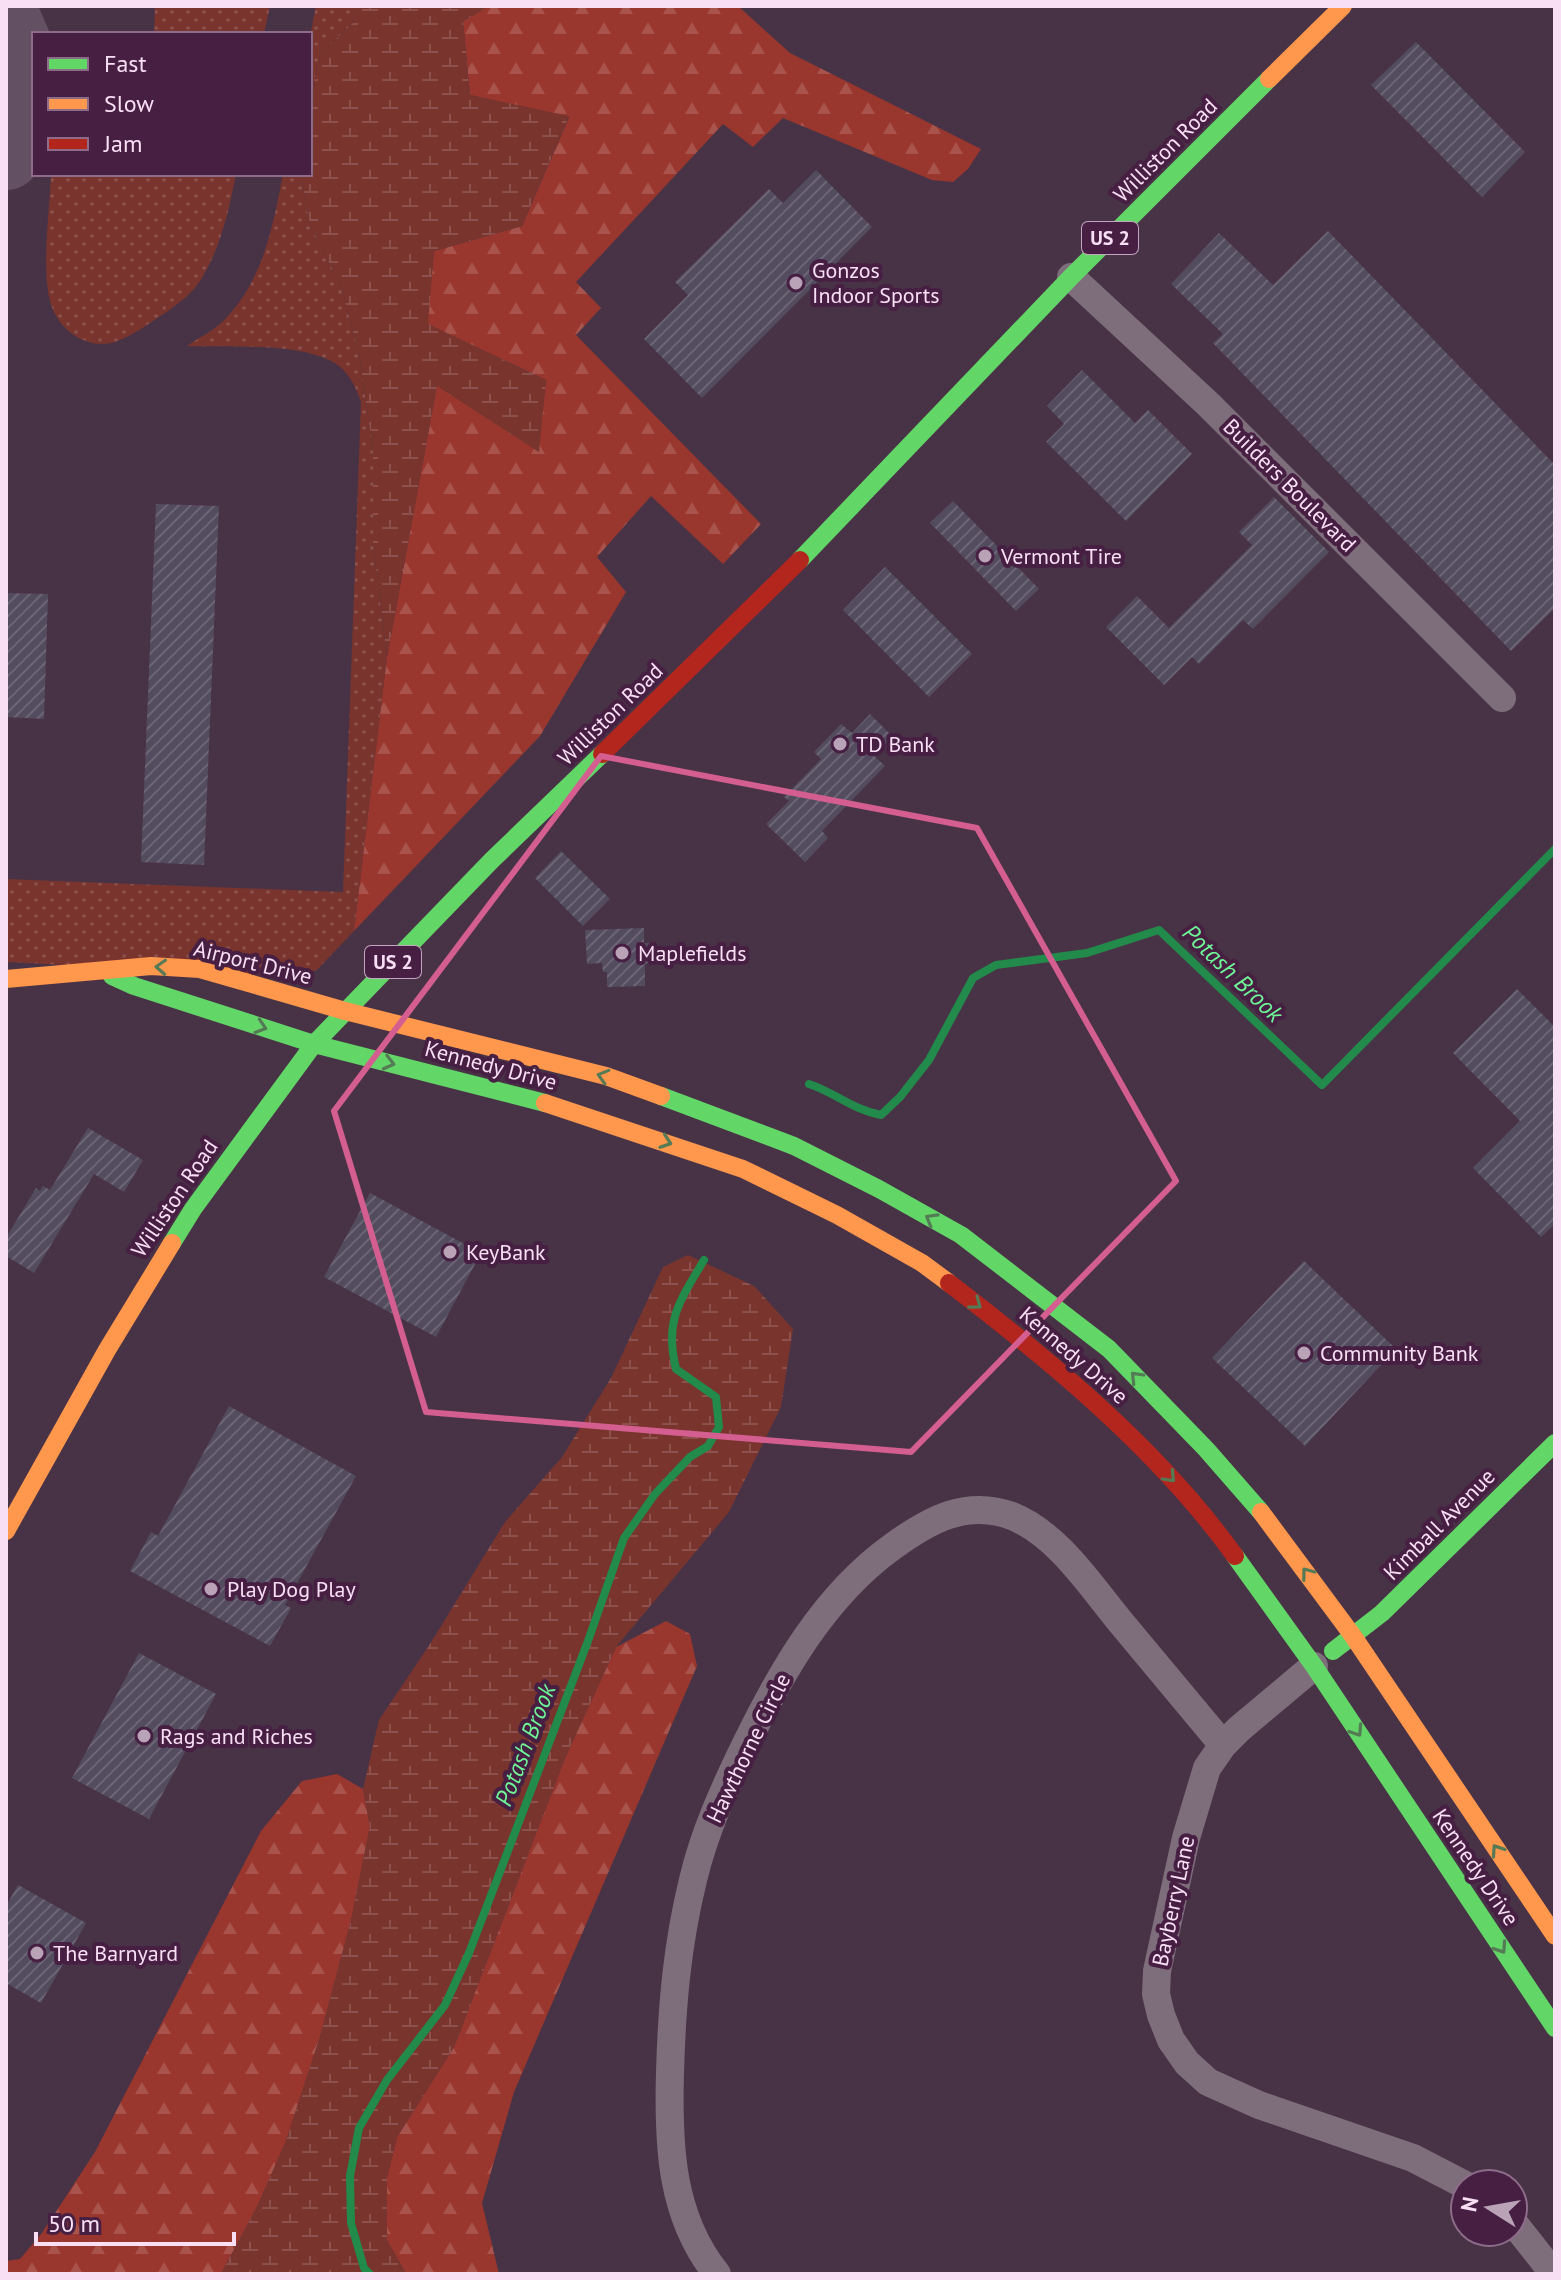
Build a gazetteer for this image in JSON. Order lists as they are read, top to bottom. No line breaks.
{"streets":{"main road":["Williston Road","US 2","Airport Drive","Kennedy Drive","Kimball Avenue"],"street":["Builders Boulevard","Hawthorne Circle","Bayberry Lane"]},"crossings":[["Williston Road","Builders Boulevard"],["Williston Road","Airport Drive"],["Williston Road","Kennedy Drive"],["Airport Drive","Kennedy Drive"],["Kennedy Drive","Kimball Avenue"],["Kennedy Drive","Bayberry Lane"],["Kimball Avenue","Bayberry Lane"],["Hawthorne Circle","Bayberry Lane"]],"water":["Potash Brook"],"places":["Gonzos Indoor Sports","Vermont Tire","TD Bank","Maplefields","KeyBank","Community Bank","Play Dog Play","Rags and Riches","The Barnyard"],"legend":["Fast","Slow","Jam"],"scale_bar":"50 m","north":"left"}
